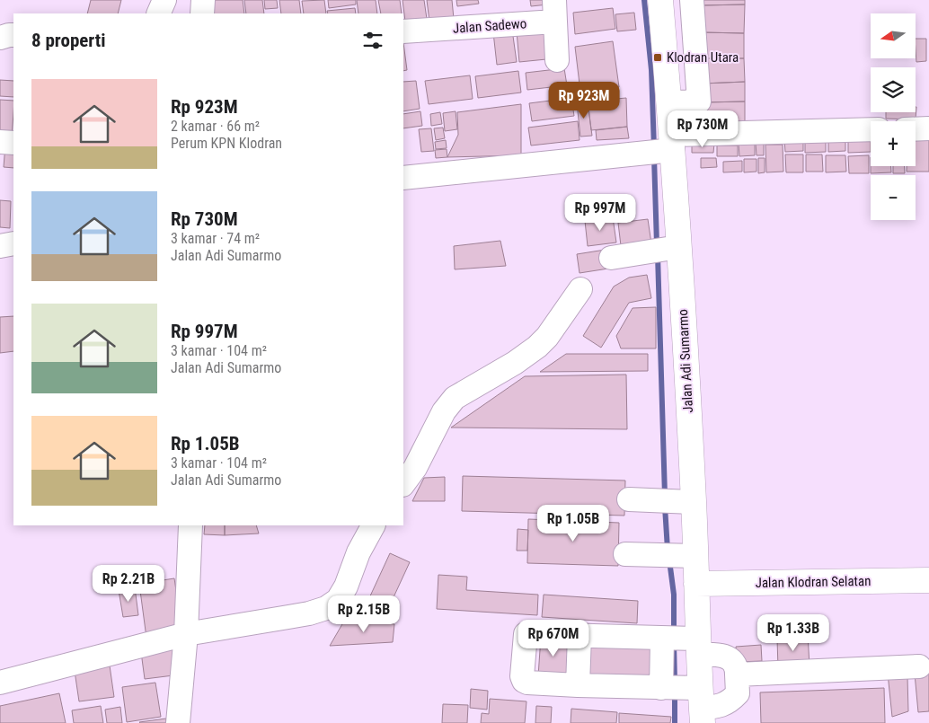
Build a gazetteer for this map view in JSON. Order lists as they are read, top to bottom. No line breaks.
{"streets":{"main road":["Jalan Adi Sumarmo","Jalan Klodran Selatan"],"street":["Jalan Sadewo"]},"crossings":[["Jalan Adi Sumarmo","Jalan Klodran Selatan"]],"places":{"transit":["Klodran Utara"]},"north":"left","page":{"map_buttons":["+","−"],"heading":"8 properti","list":[{"name":"Rp 923M","note":"2 kamar · 66 m² · Perum KPN Klodran"},{"name":"Rp 730M","note":"3 kamar · 74 m² · Jalan Adi Sumarmo"},{"name":"Rp 997M","note":"3 kamar · 104 m² · Jalan Adi Sumarmo"},{"name":"Rp 1.05B","note":"3 kamar · 104 m² · Jalan Adi Sumarmo"}],"price":["Rp 923M","Rp 730M","Rp 997M","Rp 1.05B","Rp 2.21B","Rp 2.15B","Rp 1.33B","Rp 670M"]}}
